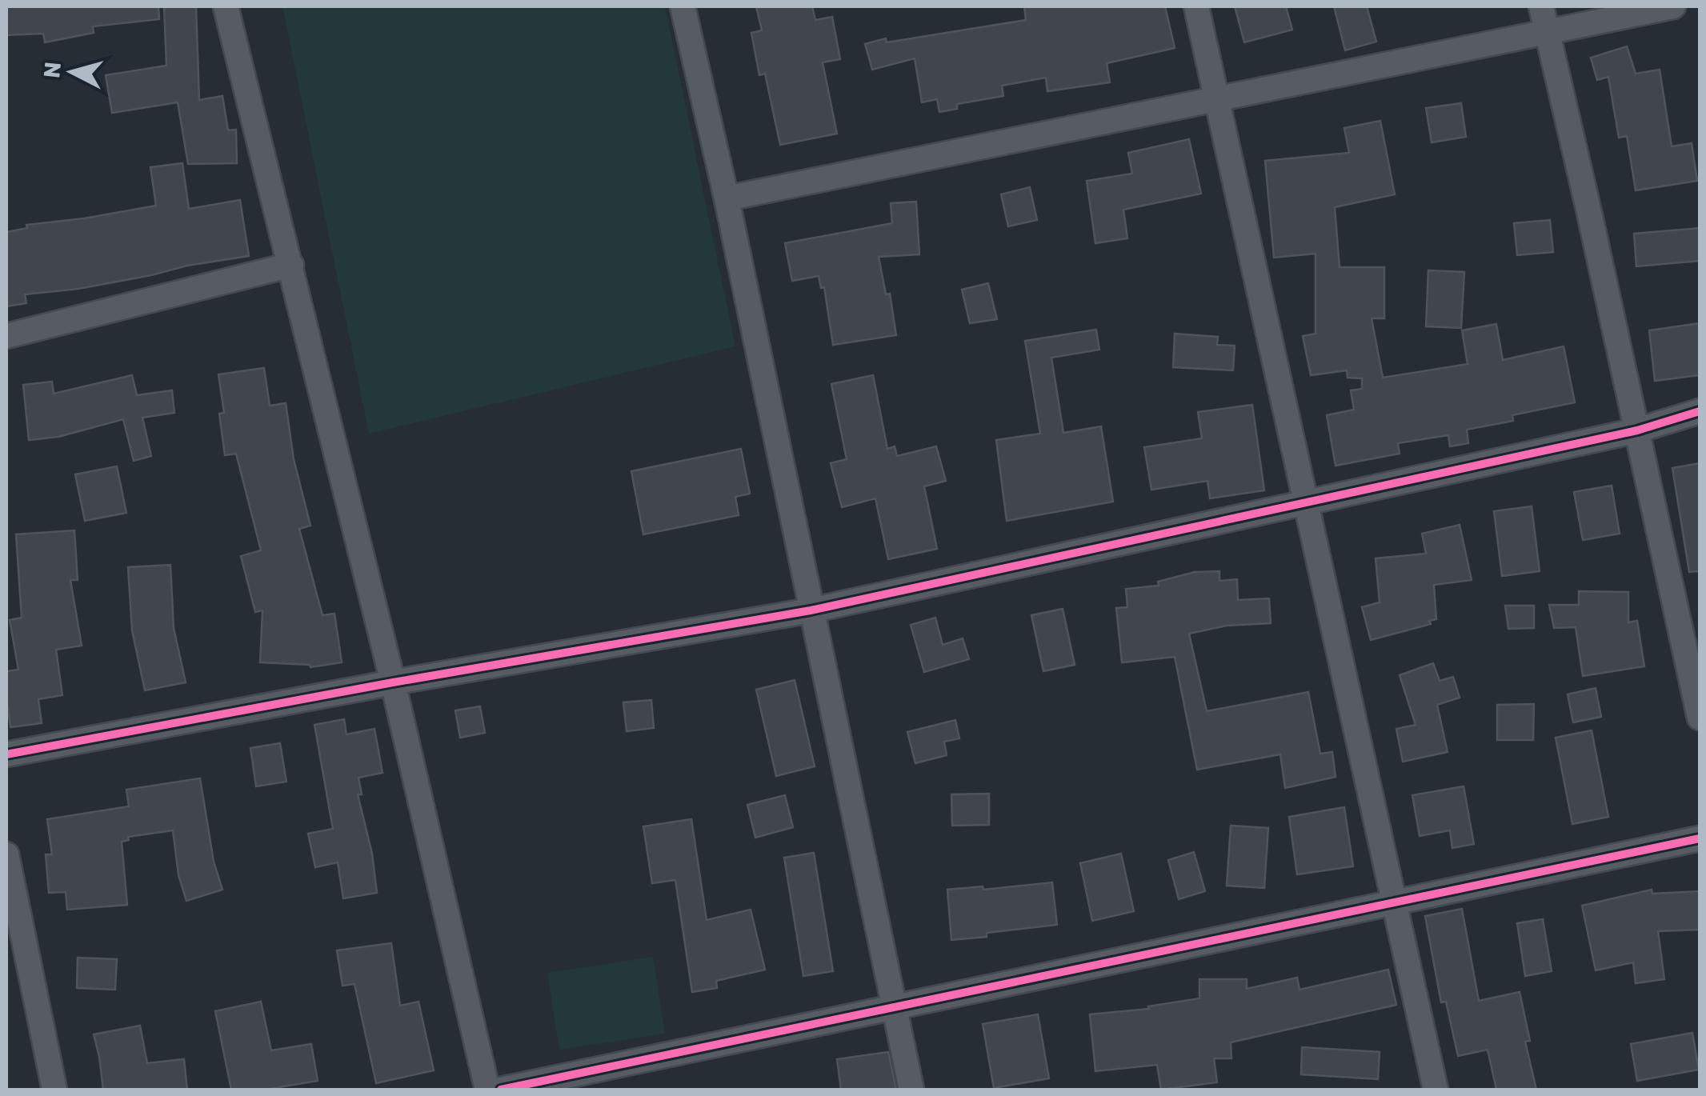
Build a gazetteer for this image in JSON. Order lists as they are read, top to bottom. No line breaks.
{"north":"left"}
